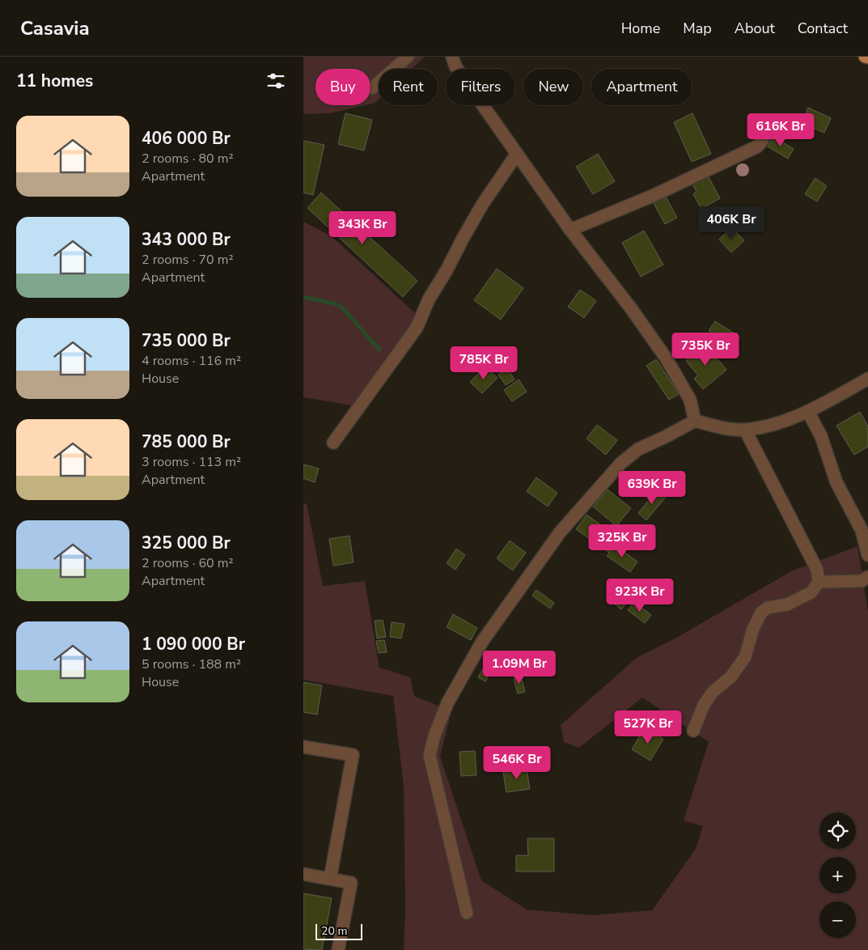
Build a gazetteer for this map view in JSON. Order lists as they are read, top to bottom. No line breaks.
{"scale_bar":"20 m","page":{"header":"Casavia","nav":["Home","Map","About","Contact"],"heading":"11 homes","chip":["Buy","Rent","Filters","New","Apartment"],"list":[{"name":"406 000 Br","note":"2 rooms · 80 m² · Apartment"},{"name":"343 000 Br","note":"2 rooms · 70 m² · Apartment"},{"name":"735 000 Br","note":"4 rooms · 116 m² · House"},{"name":"785 000 Br","note":"3 rooms · 113 m² · Apartment"},{"name":"325 000 Br","note":"2 rooms · 60 m² · Apartment"},{"name":"1 090 000 Br","note":"5 rooms · 188 m² · House"}],"price":["616K Br","406K Br","343K Br","735K Br","785K Br","639K Br","325K Br","923K Br","1.09M Br","527K Br","546K Br"],"map_buttons":["+","−"],"scale":"20 m"}}
